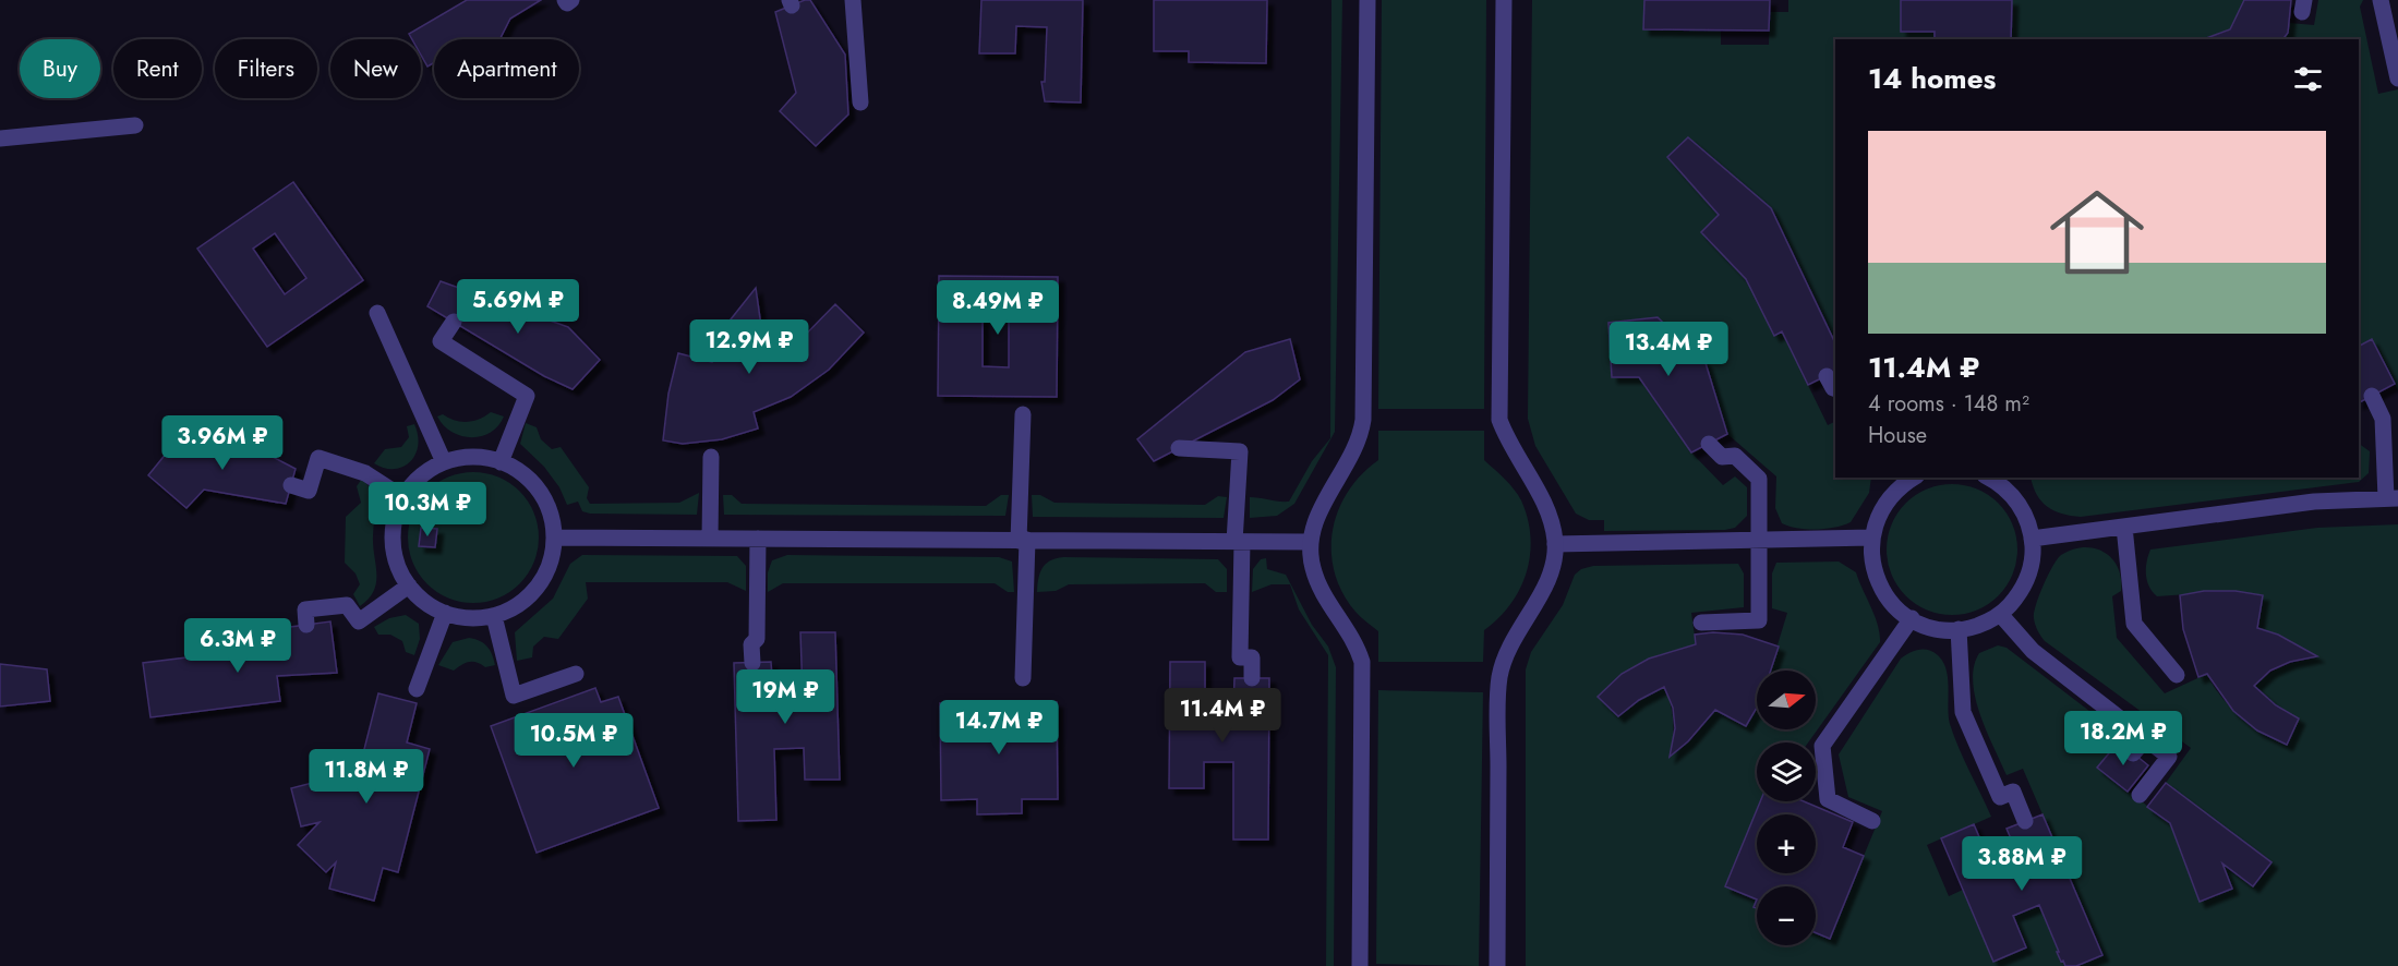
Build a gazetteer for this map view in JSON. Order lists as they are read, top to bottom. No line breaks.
{"north":"right","page":{"chip":["Buy","Rent","Filters","New","Apartment"],"heading":"14 homes","list":[{"name":"11.4M ₽","note":"4 rooms · 148 m² · House"}],"price":["5.69M ₽","8.49M ₽","12.9M ₽","13.4M ₽","3.96M ₽","10.3M ₽","6.3M ₽","19M ₽","11.4M ₽","14.7M ₽","18.2M ₽","10.5M ₽","11.8M ₽","3.88M ₽"],"map_buttons":["+","−"]}}
